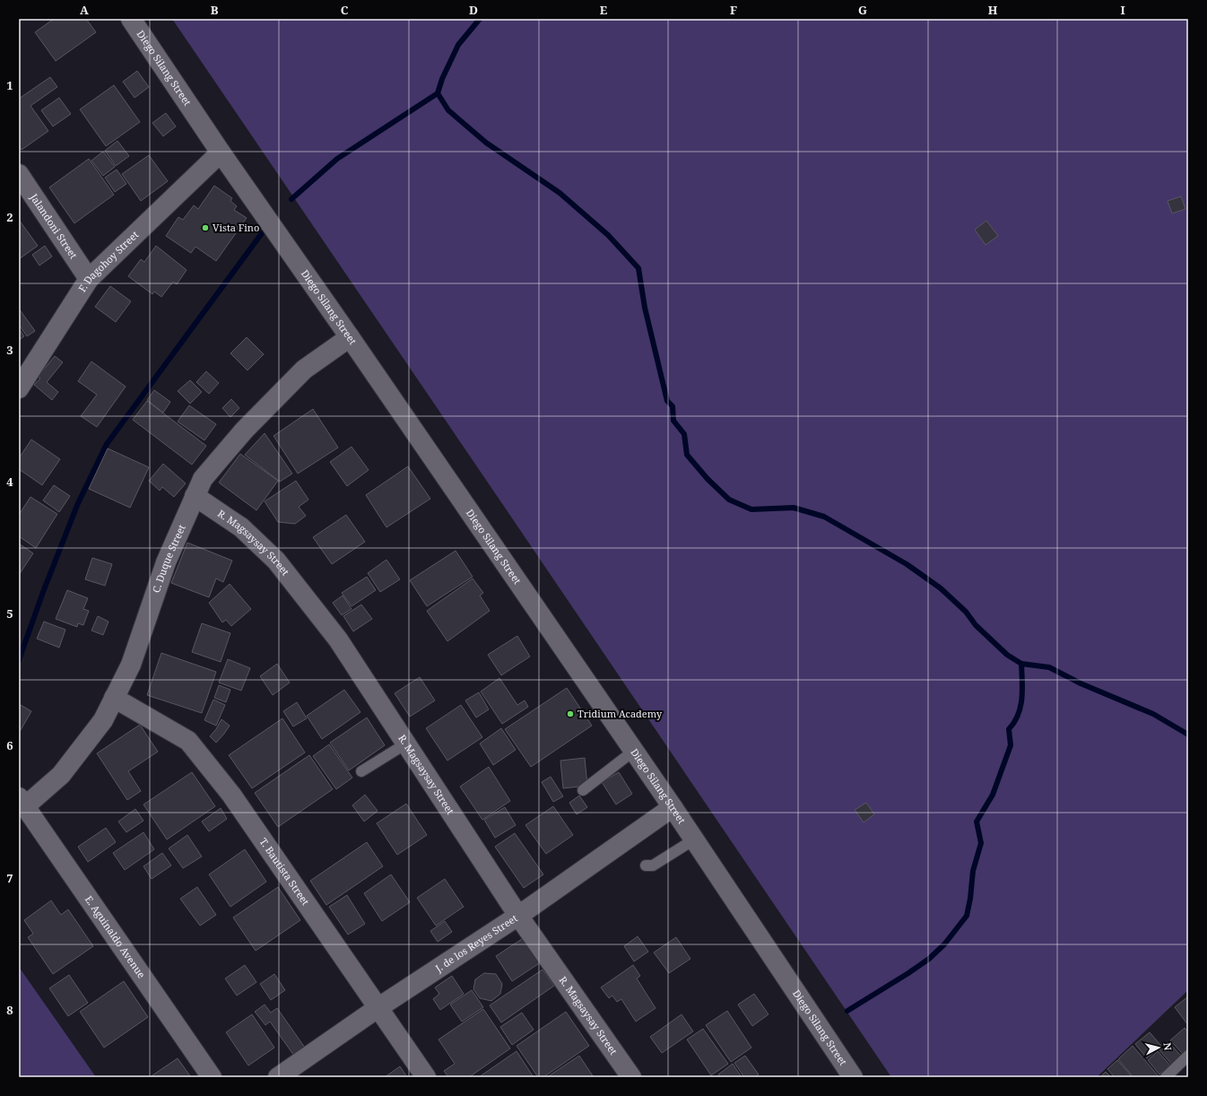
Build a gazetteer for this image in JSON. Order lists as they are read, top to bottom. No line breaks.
{"streets":{"street":["Diego Silang Street","Jalandoni Street","F. Dagohoy Street","R. Magsaysay Street","C. Duque Street","T. Bautista Street","E. Aguinaldo Avenue","J. de los Reyes Street"]},"crossings":[["Diego Silang Street","F. Dagohoy Street"],["Diego Silang Street","C. Duque Street"],["Diego Silang Street","J. de los Reyes Street"],["Jalandoni Street","F. Dagohoy Street"],["R. Magsaysay Street","C. Duque Street"],["R. Magsaysay Street","J. de los Reyes Street"],["C. Duque Street","T. Bautista Street"],["C. Duque Street","E. Aguinaldo Avenue"],["T. Bautista Street","J. de los Reyes Street"]],"places":["Vista Fino","Tridium Academy"],"north":"right","grid":{"columns":["A","B","C","D","E","F","G","H","I"],"rows":["1","2","3","4","5","6","7","8"]}}
